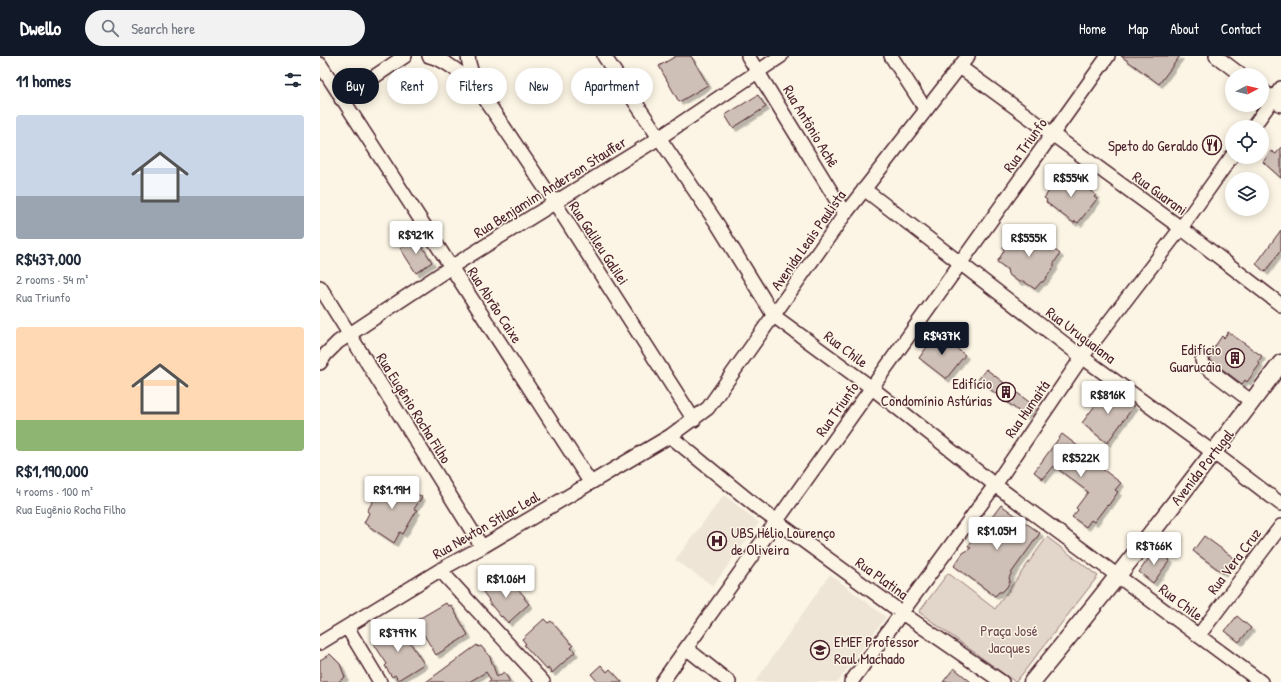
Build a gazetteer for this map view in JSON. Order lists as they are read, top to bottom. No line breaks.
{"streets":{"main road":["Avenida Portugal"],"street":["Rua Antônio Achê","Rua Triunfo","Rua Benjamim Anderson Stauffer","Rua Guarani","Avenida Leais Paulista","Rua Galileu Galilei","Rua Abrão Caixe","Rua Uruguaiana","Rua Chile","Rua Eugênio Rocha Filho","Rua Humaitá","Rua Newton Stilac Leal","Rua Vera Cruz","Rua Platina"]},"crossings":[["Rua Antônio Achê","Rua Benjamim Anderson Stauffer"],["Rua Antônio Achê","Avenida Leais Paulista"],["Rua Triunfo","Rua Guarani"],["Rua Triunfo","Rua Uruguaiana"],["Rua Triunfo","Rua Chile"],["Rua Triunfo","Rua Platina"],["Rua Benjamim Anderson Stauffer","Rua Galileu Galilei"],["Rua Benjamim Anderson Stauffer","Rua Abrão Caixe"],["Rua Benjamim Anderson Stauffer","Rua Chile"],["Rua Benjamim Anderson Stauffer","Rua Eugênio Rocha Filho"],["Rua Guarani","Avenida Leais Paulista"],["Rua Guarani","Rua Humaitá"],["Avenida Leais Paulista","Rua Galileu Galilei"],["Avenida Leais Paulista","Rua Uruguaiana"],["Avenida Leais Paulista","Rua Chile"],["Avenida Leais Paulista","Rua Newton Stilac Leal"],["Avenida Leais Paulista","Rua Platina"],["Rua Abrão Caixe","Rua Newton Stilac Leal"],["Rua Uruguaiana","Rua Humaitá"],["Rua Uruguaiana","Avenida Portugal"],["Rua Chile","Rua Humaitá"],["Rua Chile","Avenida Portugal"],["Rua Chile","Rua Vera Cruz"],["Rua Eugênio Rocha Filho","Rua Newton Stilac Leal"],["Rua Humaitá","Rua Platina"],["Rua Newton Stilac Leal","Rua Platina"]],"parks":["Praça José Jacques"],"places":{"restaurant":["Speto do Geraldo"],"building":["Edifício Guarucáia","Edifício Condomínio Astúrias"],"hospital":["UBS Hélio Lourenço de Oliveira"],"school or university":["EMEF Professor Raul Machado"]},"north":"right","page":{"header":"Dwello","search":"Search here","nav":["Home","Map","About","Contact"],"heading":"11 homes","chip":["Buy","Rent","Filters","New","Apartment"],"list":[{"name":"R$437,000","note":"2 rooms · 54 m² · Rua Triunfo"},{"name":"R$1,190,000","note":"4 rooms · 100 m² · Rua Eugênio Rocha Filho"}],"price":["R$554K","R$921K","R$555K","R$437K","R$816K","R$522K","R$1.19M","R$1.05M","R$766K","R$1.06M","R$797K"]}}
